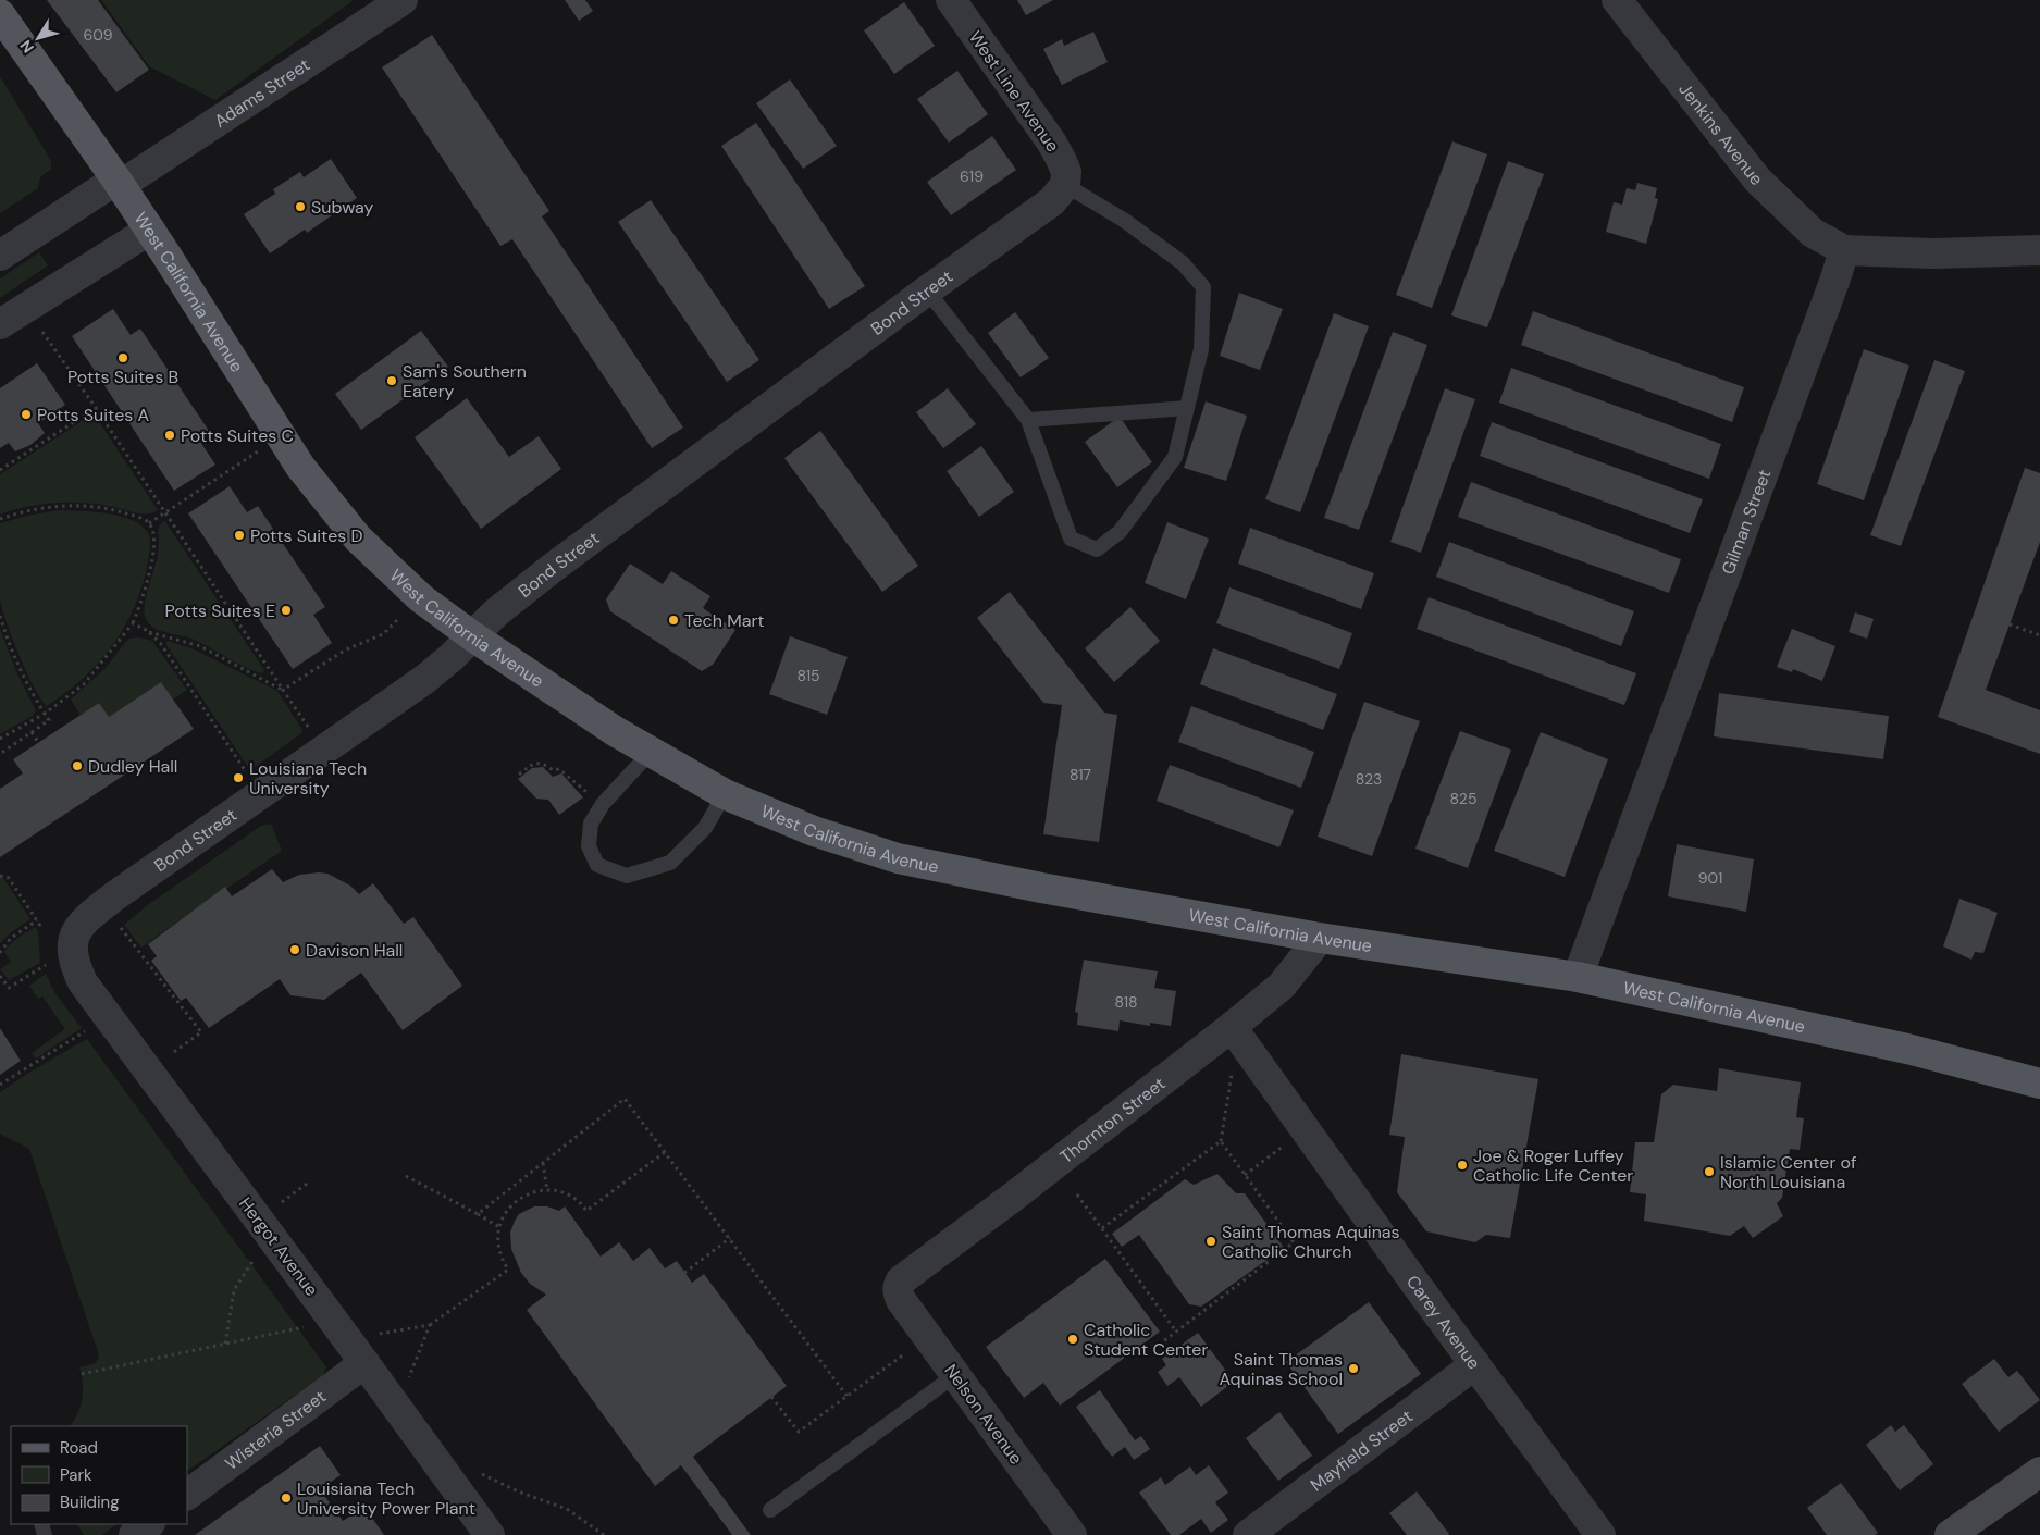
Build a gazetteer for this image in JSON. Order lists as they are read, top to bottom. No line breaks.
{"streets":{"main road":["West California Avenue"],"street":["West Line Avenue","Adams Street","Jenkins Avenue","Bond Street","Gilman Street","Thornton Street","Hergot Avenue","Carey Avenue","Nelson Avenue","Wisteria Street","Mayfield Street"]},"crossings":[["West Line Avenue","Bond Street"],["Adams Street","West California Avenue"],["Jenkins Avenue","Gilman Street"],["West California Avenue","Bond Street"],["West California Avenue","Gilman Street"],["West California Avenue","Thornton Street"],["Bond Street","Hergot Avenue"],["Thornton Street","Carey Avenue"],["Thornton Street","Nelson Avenue"],["Hergot Avenue","Wisteria Street"],["Carey Avenue","Mayfield Street"]],"places":["Subway","Potts Suites B","Sam's Southern Eatery","Potts Suites A","Potts Suites C","Potts Suites D","Potts Suites E","Tech Mart","Dudley Hall","Louisiana Tech University","Davison Hall","Joe & Roger Luffey Catholic Life Center","Islamic Center of North Louisiana","Saint Thomas Aquinas Catholic Church","Catholic Student Center","Saint Thomas Aquinas School","Louisiana Tech University Power Plant"],"house_numbers":["609","619","815","817","823","825","901","818"],"legend":["Road","Park","Building"],"north":"bottom left"}
